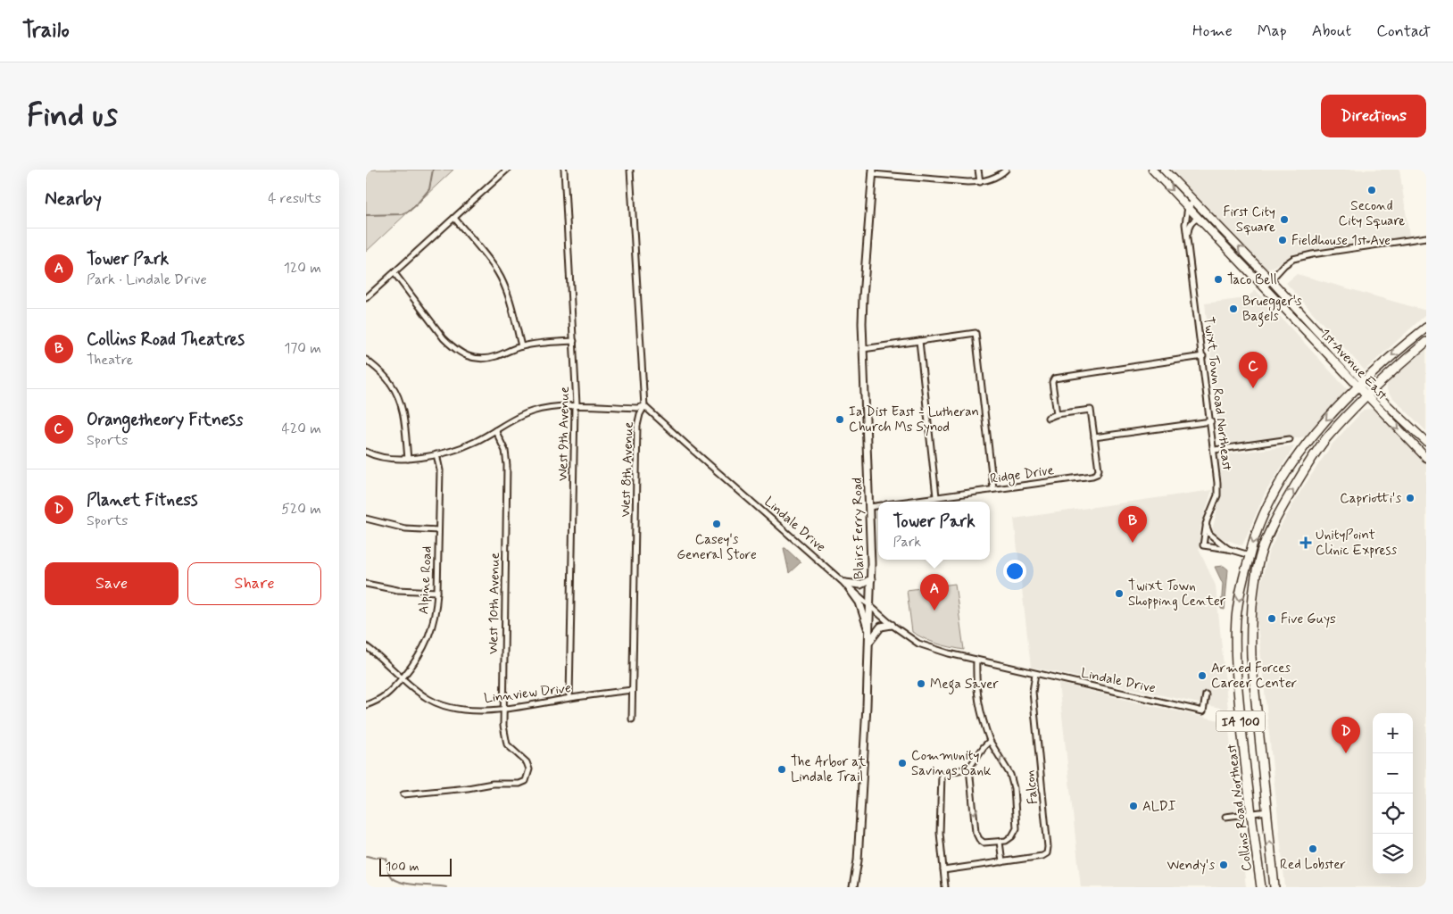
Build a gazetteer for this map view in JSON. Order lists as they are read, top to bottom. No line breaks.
{"streets":{"highway":["IA 100","Collins Road Northeast"],"main road":["1st Avenue East","Blairs Ferry Road"],"street":["Twixt Town Road Northeast","West 9th Avenue","West 8th Avenue","Ridge Drive","Lindale Drive","Alpine Road","West 10th Avenue","Linnview Drive","Falcon"]},"crossings":[["1st Avenue East","Twixt Town Road Northeast"],["1st Avenue East","IA 100"],["1st Avenue East","Collins Road Northeast"],["Twixt Town Road Northeast","Collins Road Northeast"],["West 9th Avenue","Linnview Drive"],["West 8th Avenue","Lindale Drive"],["West 8th Avenue","Linnview Drive"],["Lindale Drive","Blairs Ferry Road"],["Lindale Drive","Falcon"],["Alpine Road","Linnview Drive"],["West 10th Avenue","Linnview Drive"],["IA 100","Collins Road Northeast"]],"places":{"other":["Second City Square","First City Square","Fieldhouse 1st Ave","Taco Bell","Bruegger's Bagels","Ia Dist East - Lutheran Church Ms Synod","Capriotti's","Casey's General Store","Twixt Town Shopping Center","Five Guys","Armed Forces Career Center","Mega Saver","Community Savings Bank","The Arbor at Lindale Trail","ALDI","Red Lobster","Wendy's"],"health":["UnityPoint Clinic Express"]},"scale_bar":"100 m","page":{"header":"Trailo","nav":["Home","Map","About","Contact"],"buttons":["Directions",["Save","Share"]],"title":"Find us","heading":["Nearby","4 results"],"list":[{"mark":"A","name":"Tower Park","note":"Park · Lindale Drive","value":"120 m"},{"mark":"B","name":"Collins Road Theatres","note":"Theatre","value":"170 m"},{"mark":"C","name":"Orangetheory Fitness","note":"Sports","value":"420 m"},{"mark":"D","name":"Planet Fitness","note":"Sports","value":"520 m"}],"pins":["C","B","A","D"],"popup":["Tower Park","Park"],"map_buttons":["+","−"],"scale":"100 m"}}
